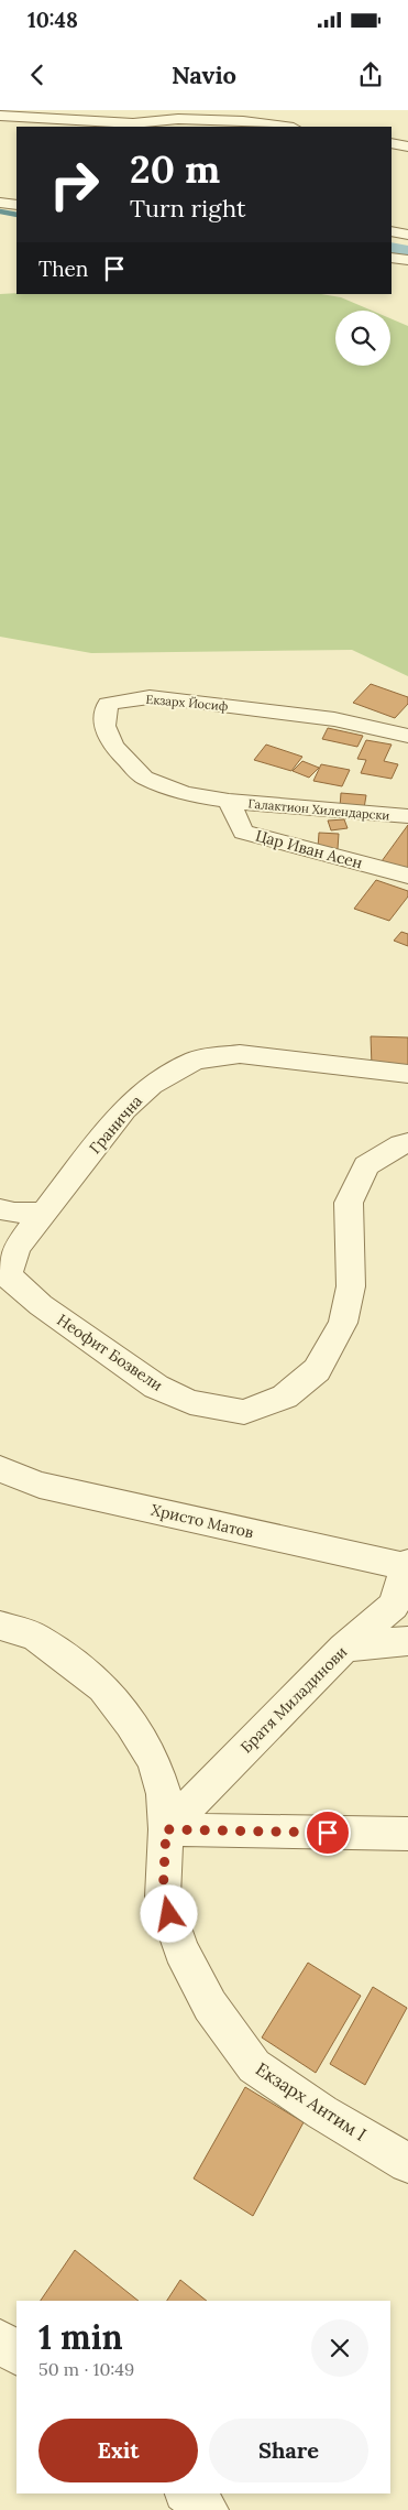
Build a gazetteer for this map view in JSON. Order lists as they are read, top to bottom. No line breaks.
{"streets":{"street":["Екзарх Йосиф","Галактион Хилендарски","Цар Иван Асен","Гранична","Неофит Бозвели","Христо Матов","Братя Миладинови","Екзарх Антим I"]},"crossings":[["Екзарх Йосиф","Галактион Хилендарски"],["Екзарх Йосиф","Цар Иван Асен"],["Галактион Хилендарски","Цар Иван Асен"],["Гранична","Неофит Бозвели"],["Христо Матов","Братя Миладинови"],["Братя Миладинови","Екзарх Антим I"]],"page":{"status":"10:48","header":"Navio","turn":["20 m","Turn right"],"then":"Then","heading":["1 min","50 m · 10:49"],"buttons":["Exit","Share"]}}
